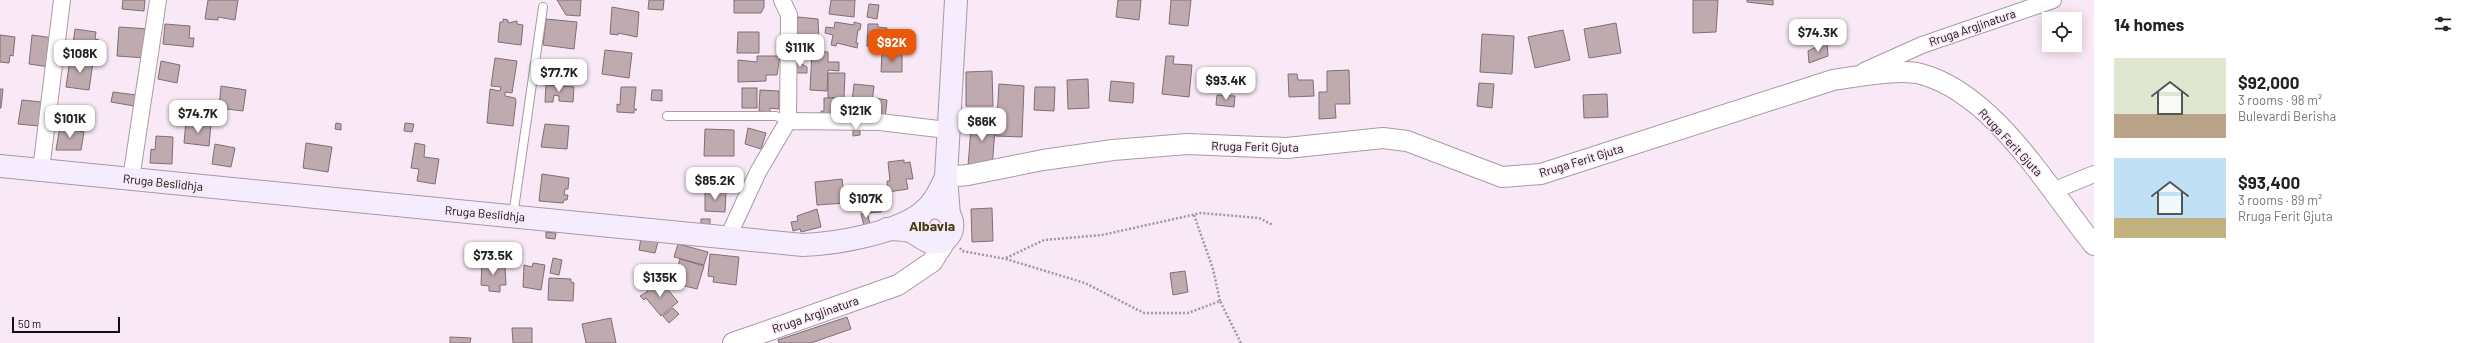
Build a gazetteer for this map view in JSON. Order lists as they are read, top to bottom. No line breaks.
{"streets":{"main road":["Rruga Beslidhja"],"street":["Rruga Argjinatura","Rruga Ferit Gjuta"]},"crossings":[["Rruga Argjinatura","Rruga Ferit Gjuta"],["Rruga Argjinatura","Rruga Beslidhja"],["Rruga Ferit Gjuta","Rruga Beslidhja"]],"districts":["Albavia"],"scale_bar":"50 m","page":{"heading":"14 homes","price":["$74.3K","$92K","$111K","$108K","$77.7K","$93.4K","$121K","$74.7K","$101K","$66K","$85.2K","$107K","$73.5K","$135K"],"list":[{"name":"$92,000","note":"3 rooms · 98 m² · Bulevardi Berisha"},{"name":"$93,400","note":"3 rooms · 89 m² · Rruga Ferit Gjuta"}],"scale":"50 m"}}
